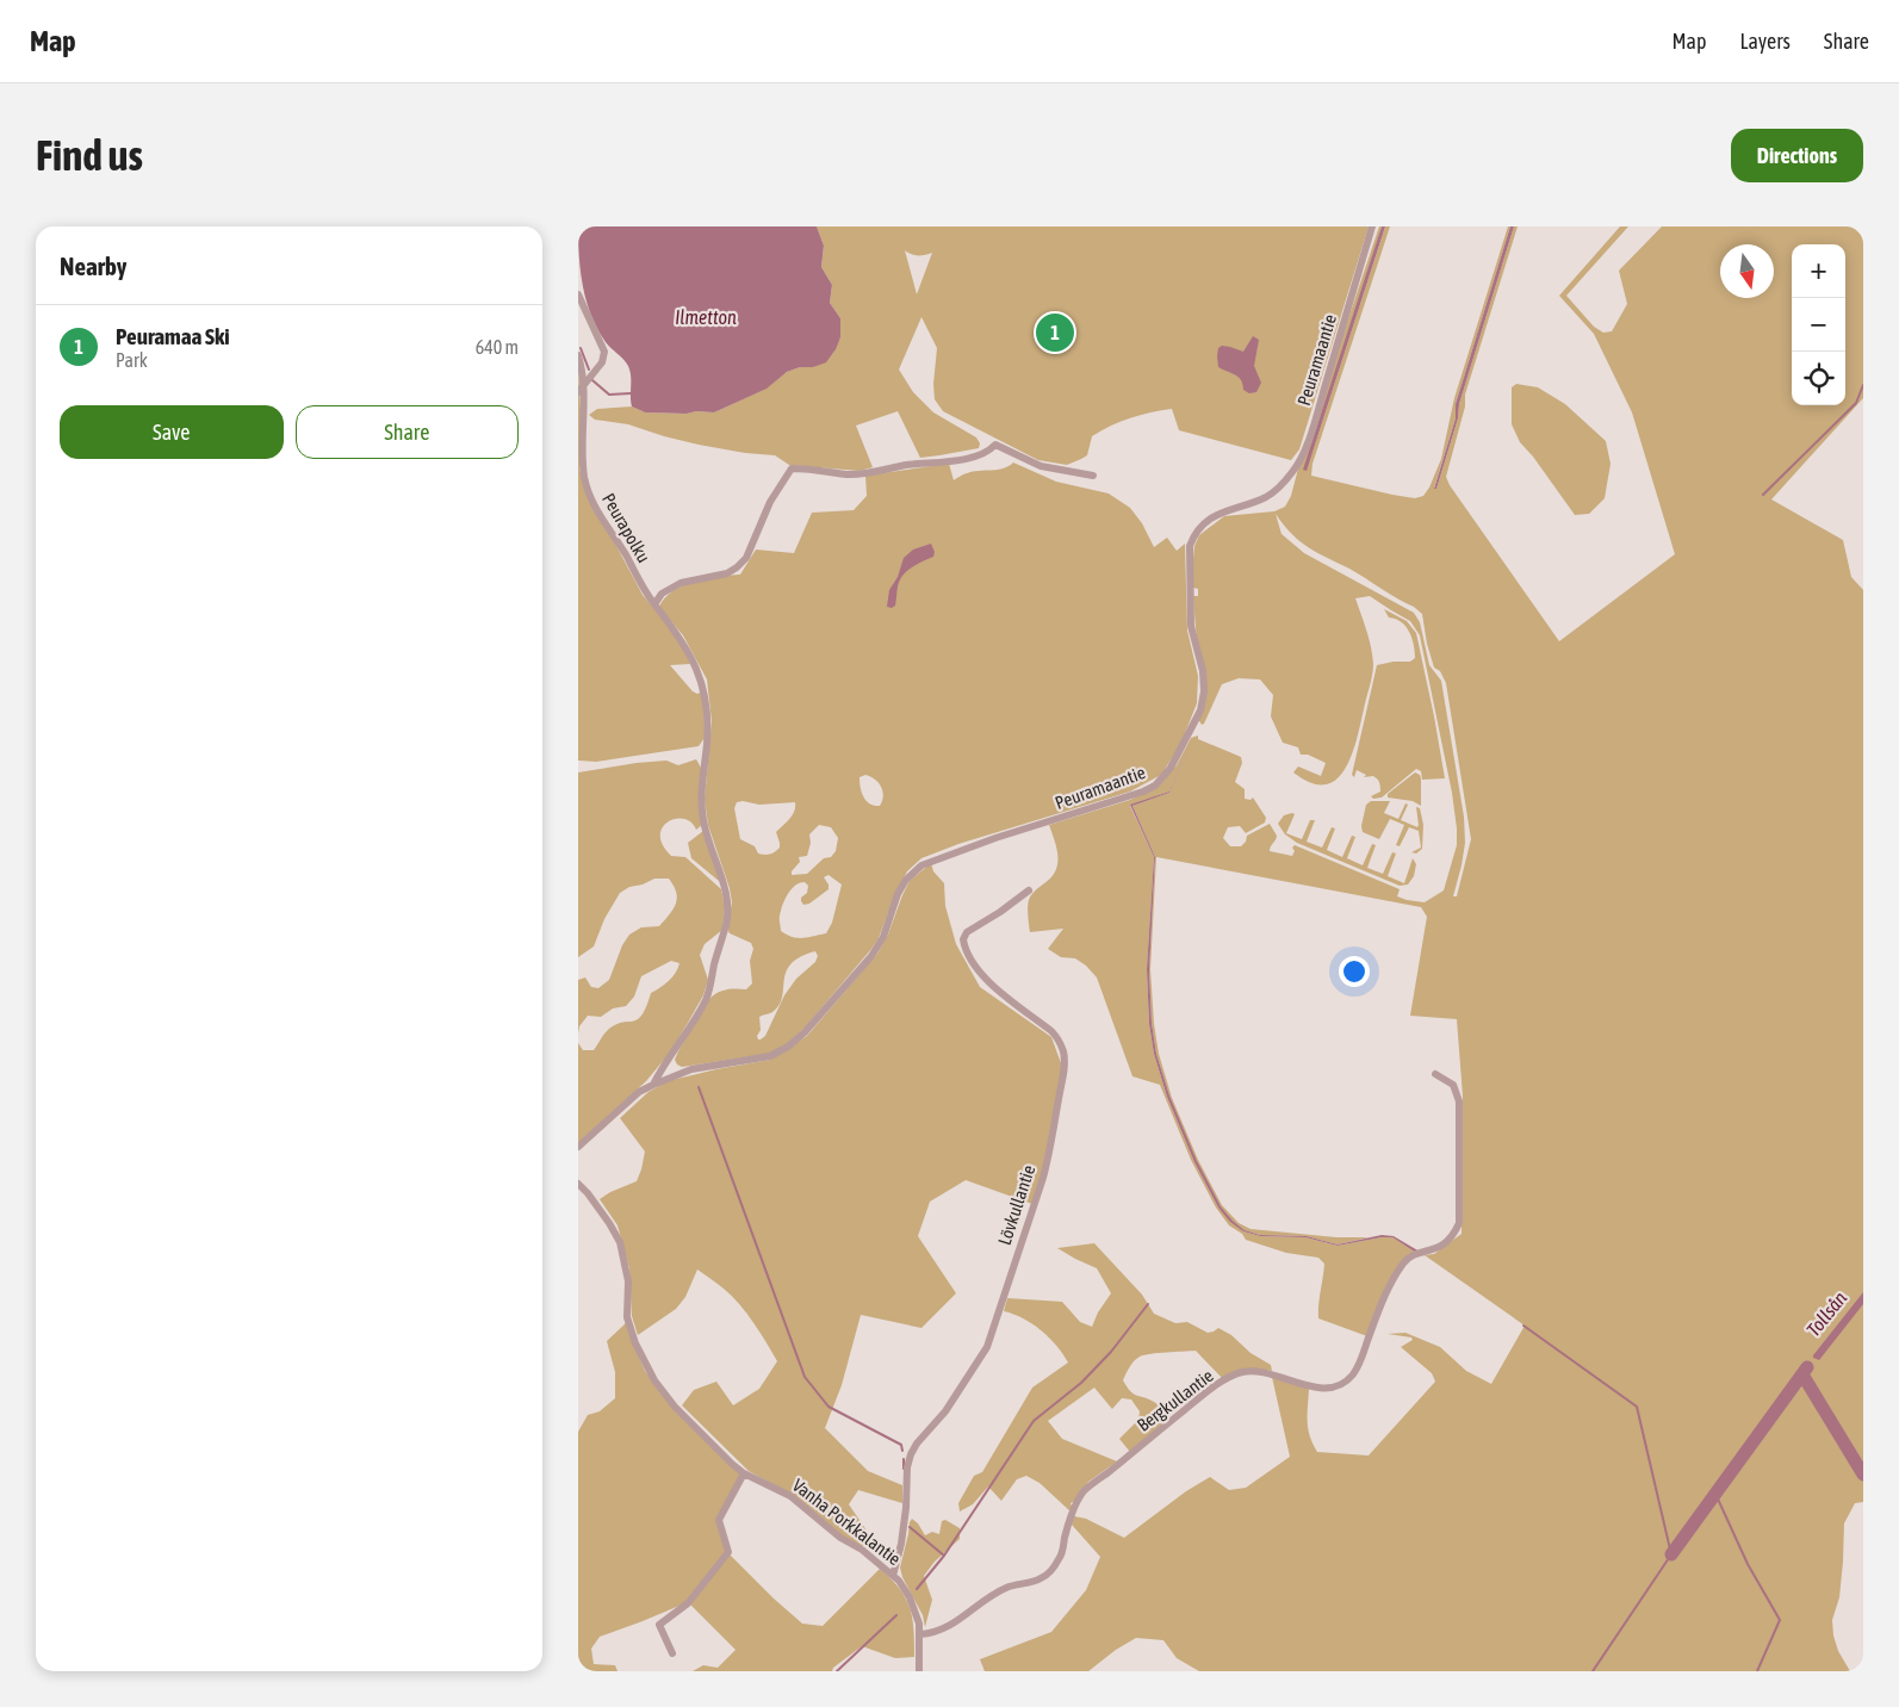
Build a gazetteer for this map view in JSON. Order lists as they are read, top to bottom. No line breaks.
{"streets":{"street":["Peuramaantie","Peurapolku","Lövkullantie","Bergkullantie","Vanha Porkkalantie"]},"crossings":[["Peuramaantie","Peurapolku"],["Lövkullantie","Vanha Porkkalantie"],["Bergkullantie","Vanha Porkkalantie"]],"water":["Ilmetton","Tollsån"],"north":"bottom","page":{"header":"Map","nav":["Map","Layers","Share"],"buttons":["Directions",["Save","Share"]],"title":"Find us","heading":"Nearby","map_buttons":["+","−"],"list":[{"mark":"1","name":"Peuramaa Ski","note":"Park","value":"640 m"}],"pins":"1"}}
